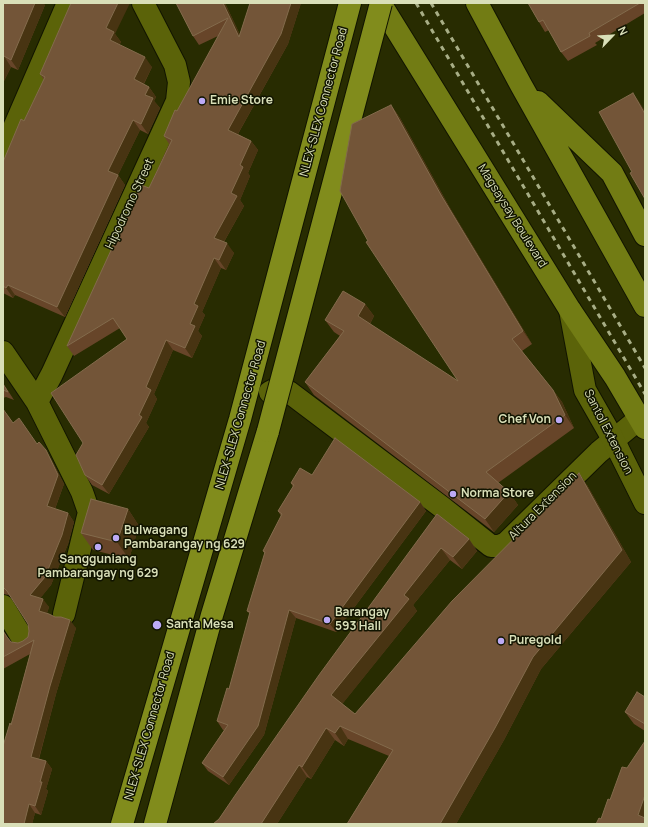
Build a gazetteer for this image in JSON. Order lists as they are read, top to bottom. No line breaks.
{"streets":{"highway":["NLEX-SLEX Connector Road"],"main road":["Magsaysay Boulevard"],"street":["Hipodromo Street","Santol Extension","Altura Extension"]},"crossings":[["Magsaysay Boulevard","Santol Extension"],["Magsaysay Boulevard","Altura Extension"],["Santol Extension","Altura Extension"]],"places":["Emie Store","Chef Von","Norma Store","Bulwagang Pambarangay ng 629","Sangguniang Pambarangay ng 629","Barangay 593 Hall","Santa Mesa","Puregold"],"north":"top right"}
